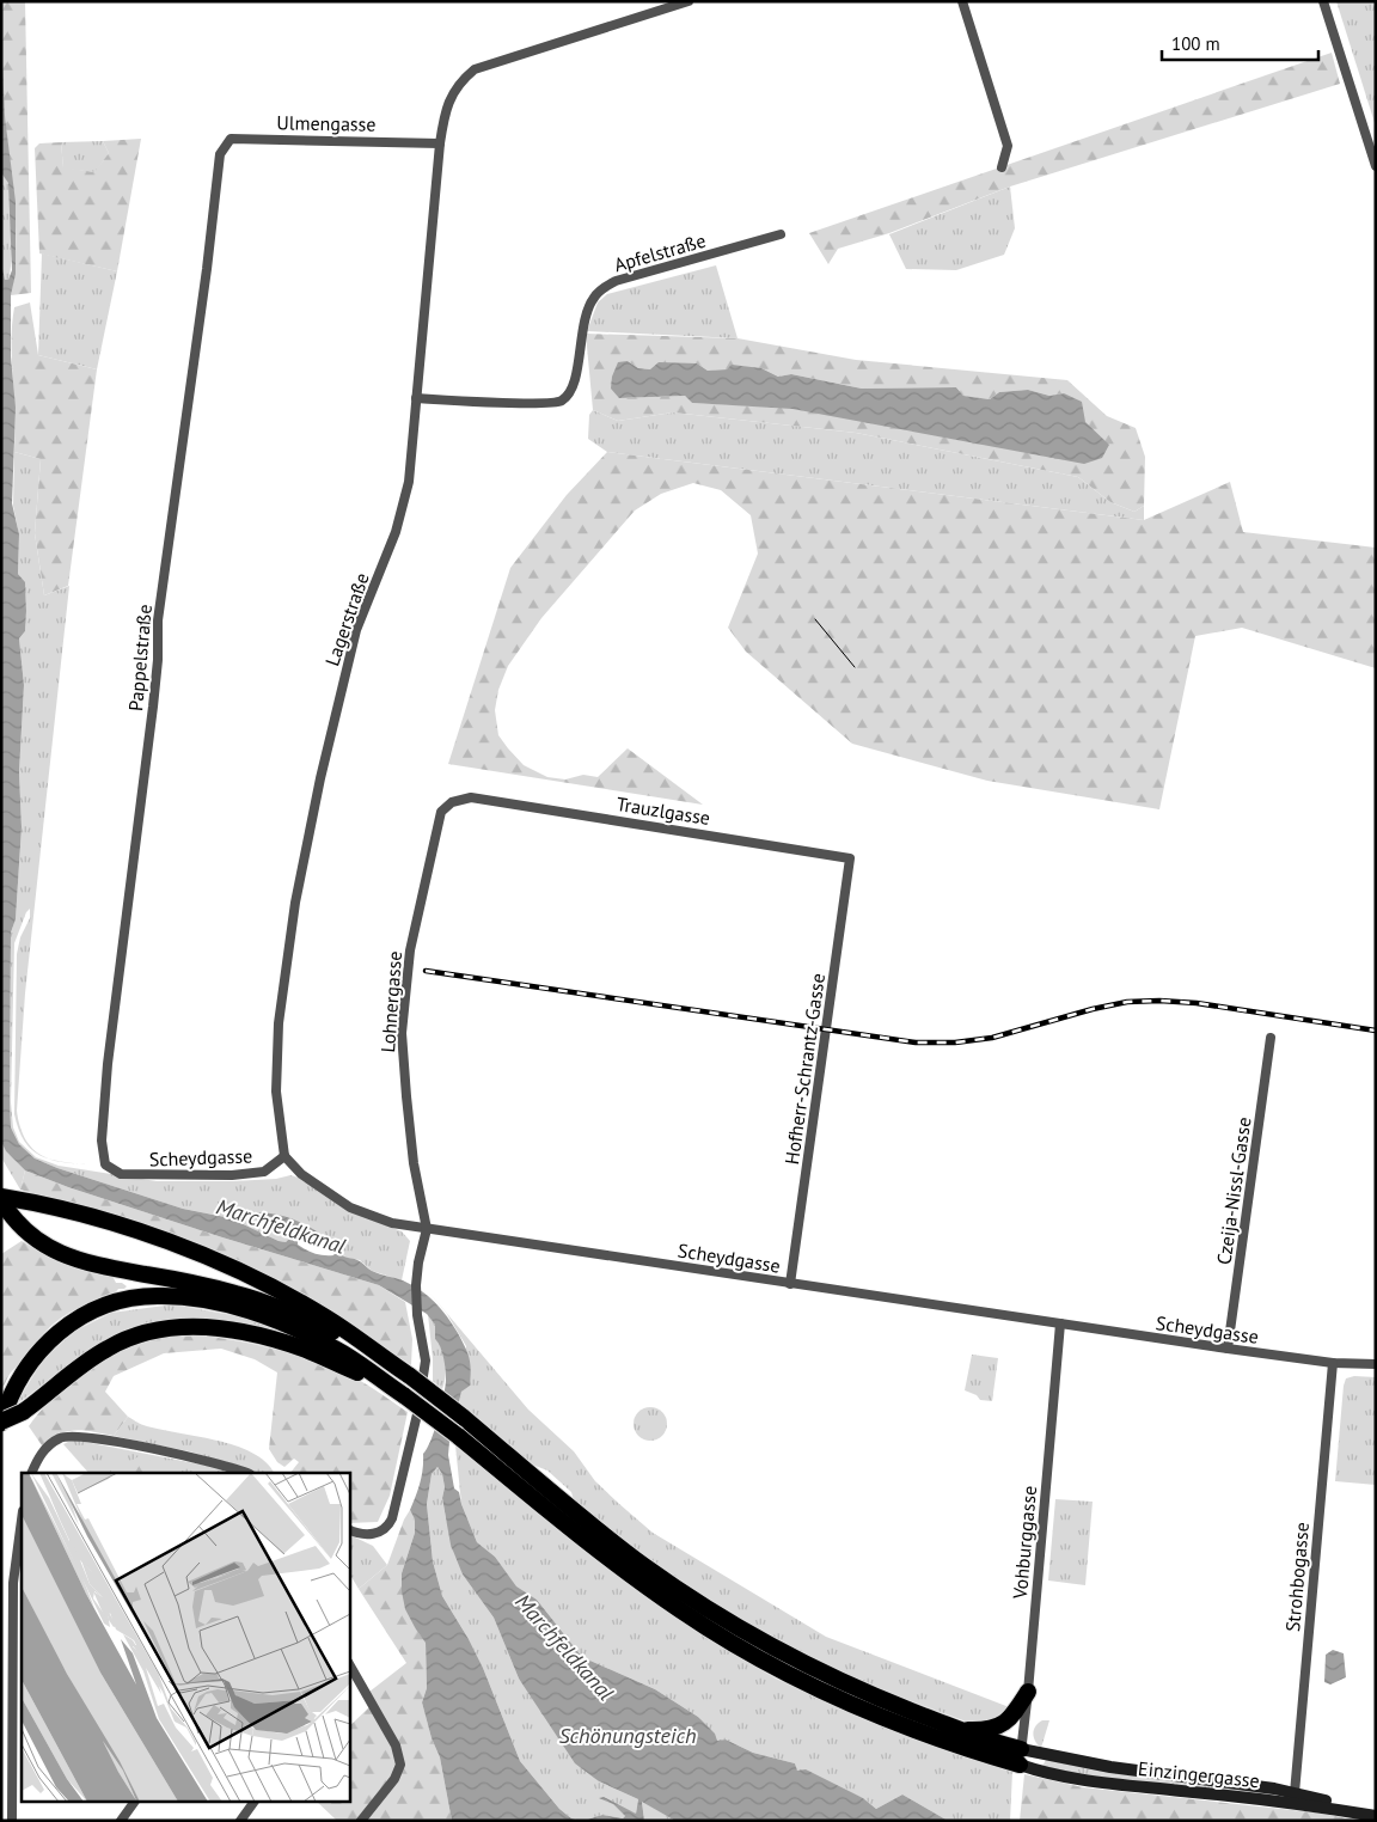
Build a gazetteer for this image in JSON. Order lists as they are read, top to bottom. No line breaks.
{"streets":{"main road":["Einzingergasse"],"street":["Ulmengasse","Apfelstraße","Lagerstraße","Pappelstraße","Trauzlgasse","Lohnergasse","Hofherr-Schrantz-Gasse","Scheydgasse","Czeija-Nissl-Gasse","Vohburggasse","Strohbogasse"]},"crossings":[["Ulmengasse","Lagerstraße"],["Ulmengasse","Pappelstraße"],["Apfelstraße","Lagerstraße"],["Lagerstraße","Scheydgasse"],["Pappelstraße","Scheydgasse"],["Trauzlgasse","Lohnergasse"],["Trauzlgasse","Hofherr-Schrantz-Gasse"],["Lohnergasse","Scheydgasse"],["Hofherr-Schrantz-Gasse","Scheydgasse"],["Scheydgasse","Czeija-Nissl-Gasse"],["Scheydgasse","Vohburggasse"],["Scheydgasse","Strohbogasse"],["Vohburggasse","Einzingergasse"],["Strohbogasse","Einzingergasse"]],"water":["Marchfeldkanal","Schönungsteich"],"scale_bar":"100 m"}
